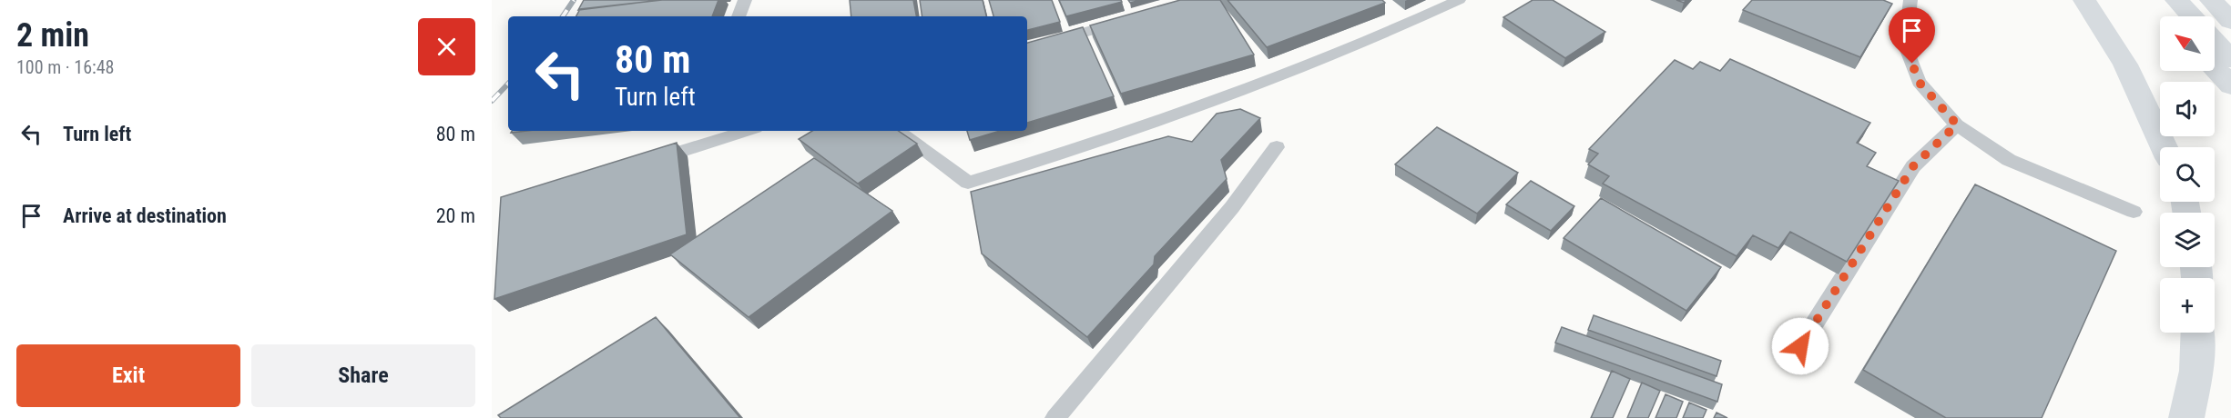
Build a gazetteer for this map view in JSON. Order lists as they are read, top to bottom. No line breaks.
{"north":"top left","page":{"heading":["2 min","100 m · 16:48"],"map_buttons":"+","turn":["80 m","Turn left"],"list":[{"name":"Turn left","value":"80 m"},{"name":"Arrive at destination","value":"20 m"}],"buttons":["Exit","Share"]}}
